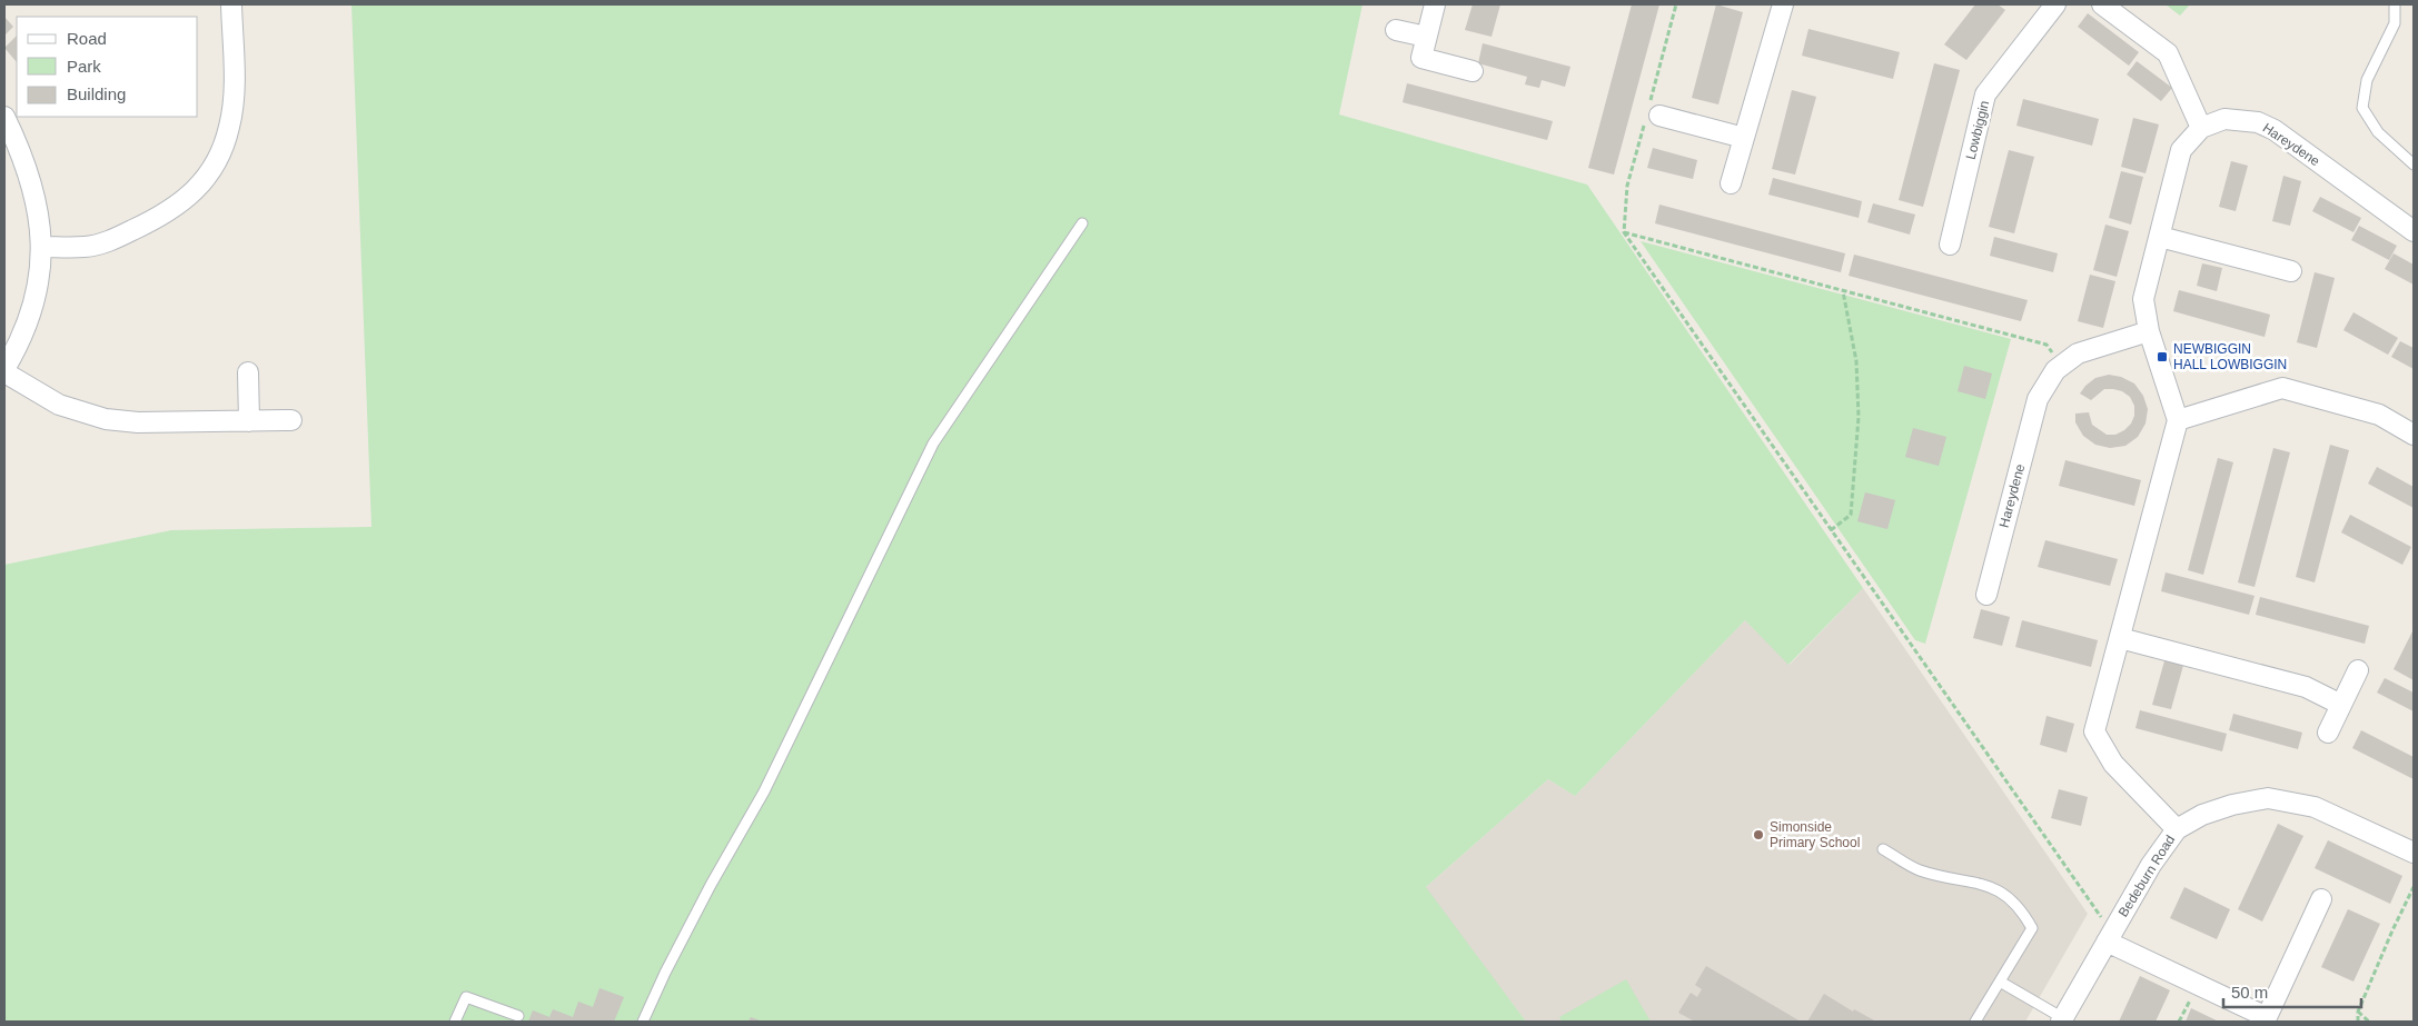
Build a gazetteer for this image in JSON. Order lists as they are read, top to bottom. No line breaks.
{"streets":{"street":["Lowbiggin","Hareydene","Bedeburn Road"]},"places":{"transit":["NEWBIGGIN HALL LOWBIGGIN"],"other":["Simonside Primary School"]},"legend":["Road","Park","Building"],"scale_bar":"50 m"}
